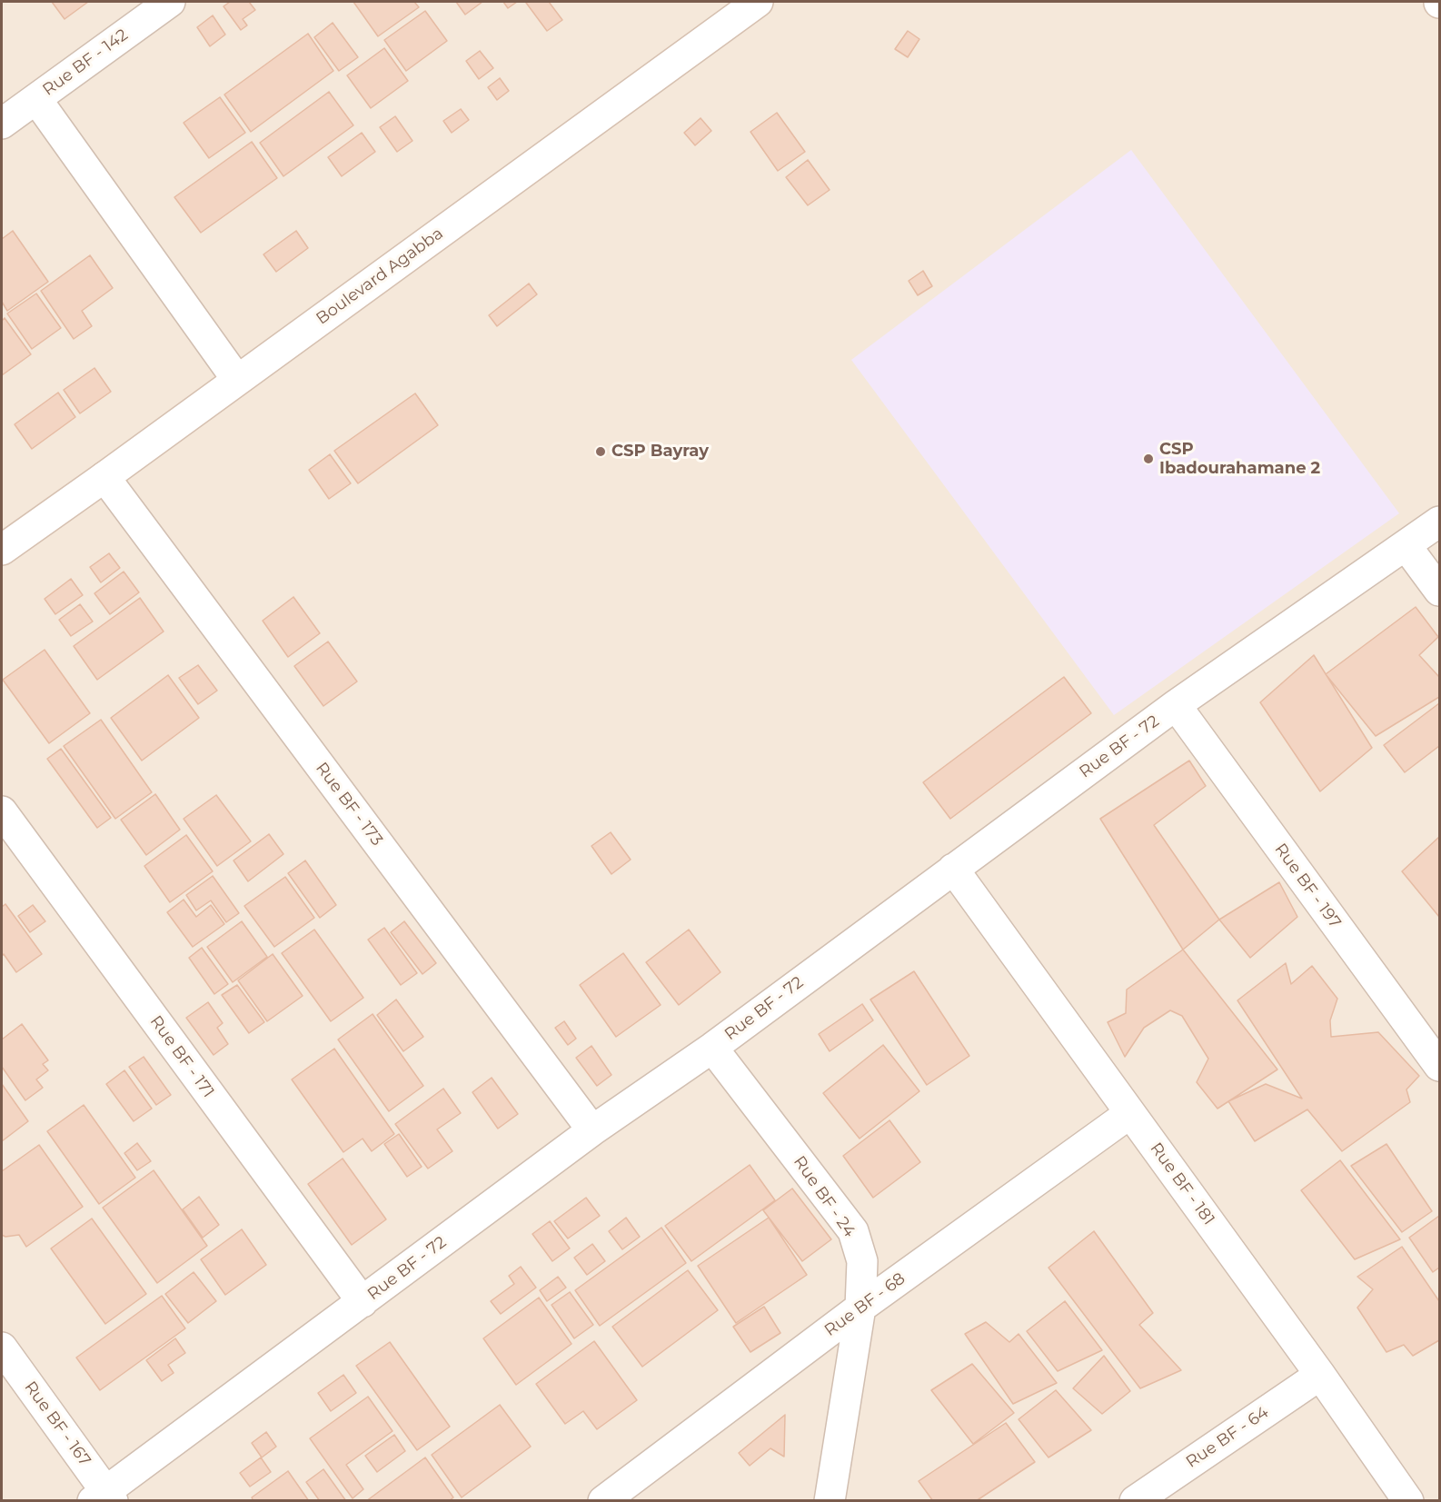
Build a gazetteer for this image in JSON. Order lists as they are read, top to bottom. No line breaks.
{"streets":{"street":["Rue BF - 142","Boulevard Agabba","Rue BF - 72","Rue BF - 173","Rue BF - 197","Rue BF - 171","Rue BF - 181","Rue BF - 24","Rue BF - 68","Rue BF - 167","Rue BF - 64"]},"crossings":[["Boulevard Agabba","Rue BF - 173"],["Rue BF - 72","Rue BF - 173"],["Rue BF - 72","Rue BF - 197"],["Rue BF - 72","Rue BF - 171"],["Rue BF - 72","Rue BF - 181"],["Rue BF - 72","Rue BF - 24"],["Rue BF - 72","Rue BF - 167"],["Rue BF - 181","Rue BF - 68"],["Rue BF - 181","Rue BF - 64"],["Rue BF - 24","Rue BF - 68"]],"places":["CSP Bayray","CSP Ibadourahamane 2"]}
